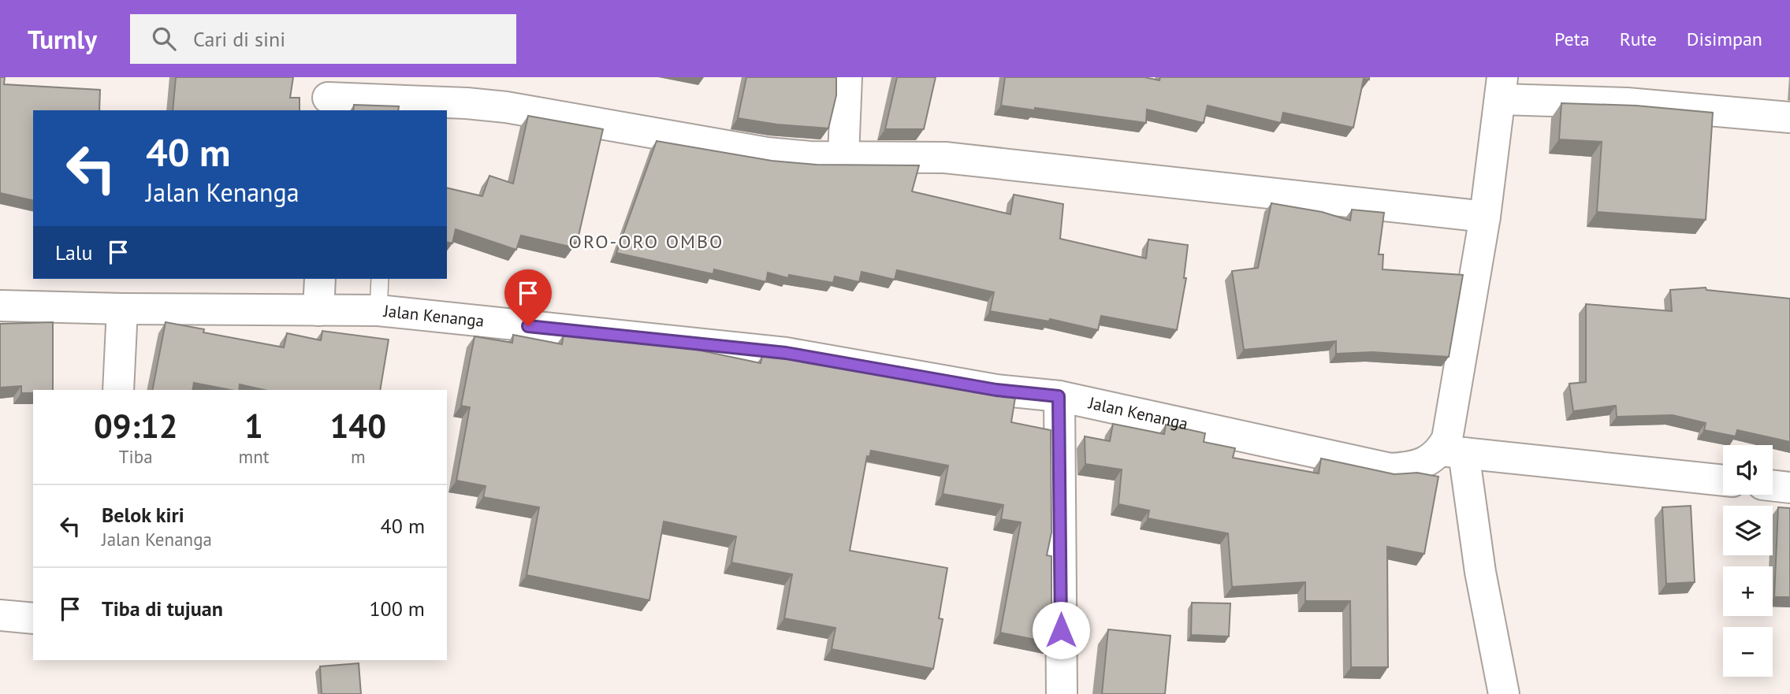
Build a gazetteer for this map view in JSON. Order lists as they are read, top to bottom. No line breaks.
{"streets":{"street":["Jalan Kenanga"]},"districts":["ORO-ORO OMBO"],"page":{"header":"Turnly","search":"Cari di sini","nav":["Peta","Rute","Disimpan"],"turn":["40 m","Jalan Kenanga"],"then":"Lalu","eta":["09:12","Tiba","1","mnt","140","m"],"map_buttons":["+","−"],"list":[{"name":"Belok kiri","note":"Jalan Kenanga","value":"40 m"},{"name":"Tiba di tujuan","value":"100 m"}]}}
